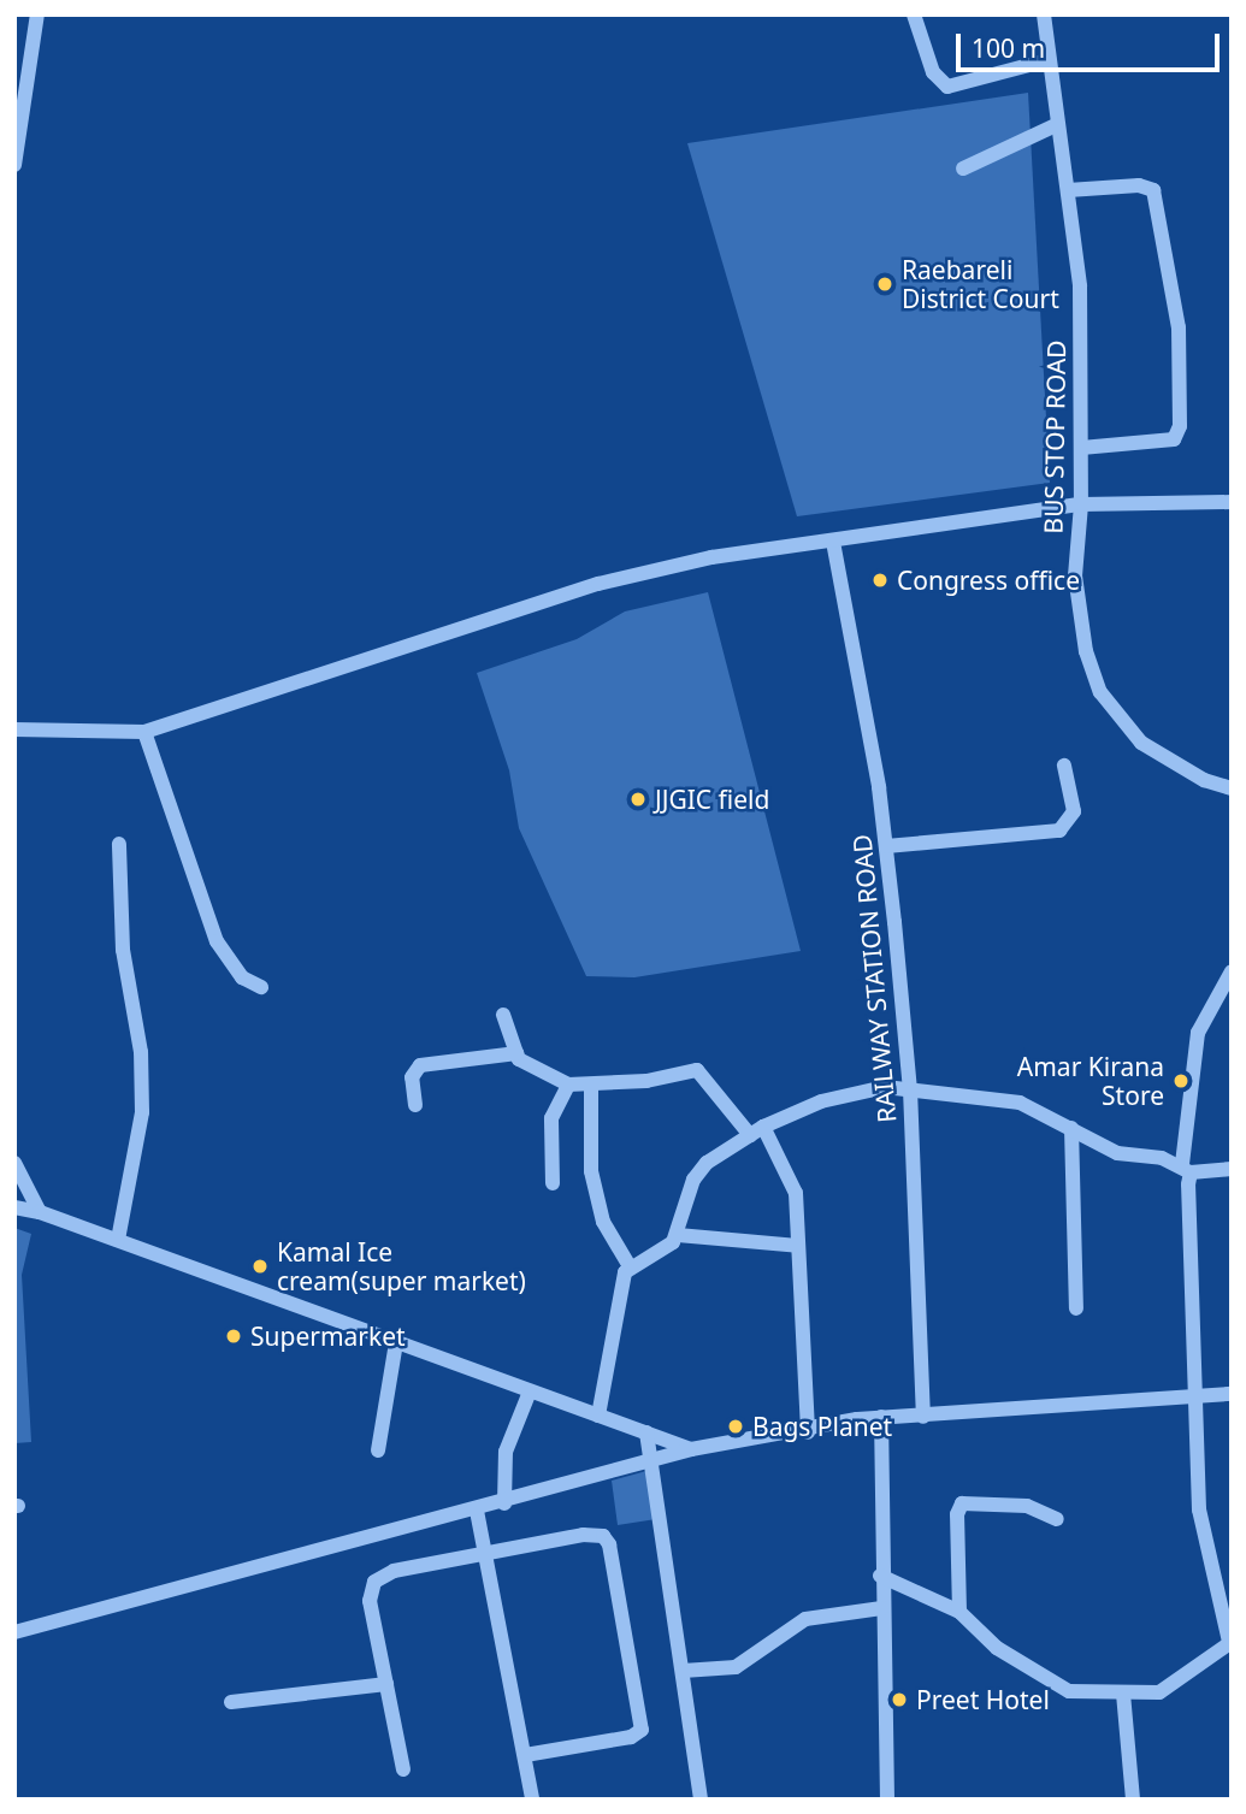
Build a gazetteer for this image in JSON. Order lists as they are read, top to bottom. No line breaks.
{"streets":{"street":["BUS STOP ROAD","RAILWAY STATION ROAD"]},"places":["Raebareli District Court","Congress office","JJGIC field","Amar Kirana Store","Kamal Ice cream(super market)","Supermarket","Bags Planet","Preet Hotel"],"scale_bar":"100 m"}
